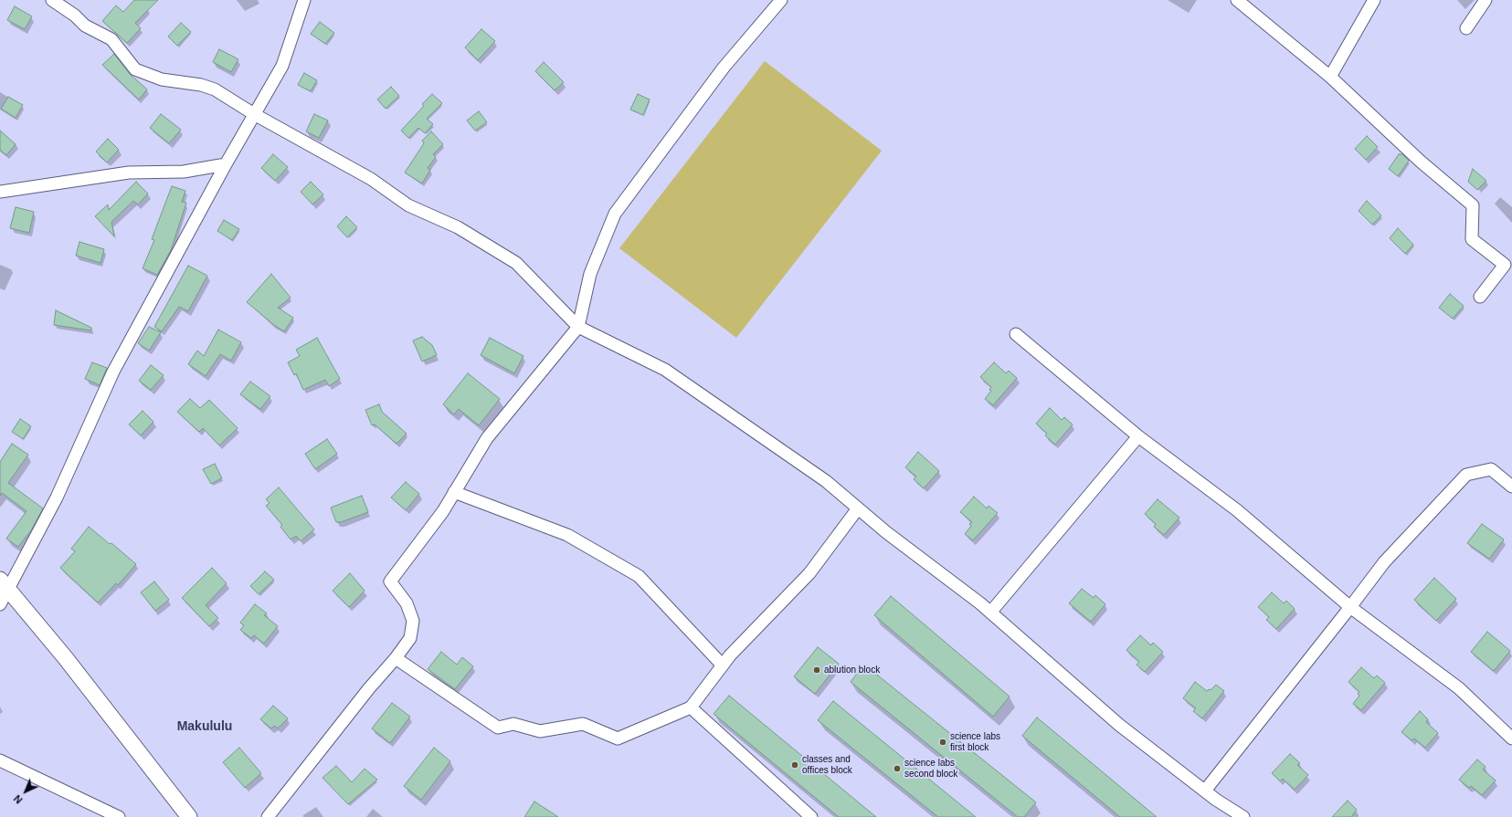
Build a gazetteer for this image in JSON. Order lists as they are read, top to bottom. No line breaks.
{"districts":["Makululu"],"places":["ablution block","science labs first block","classes and offices block","science labs second block"],"north":"bottom left"}
